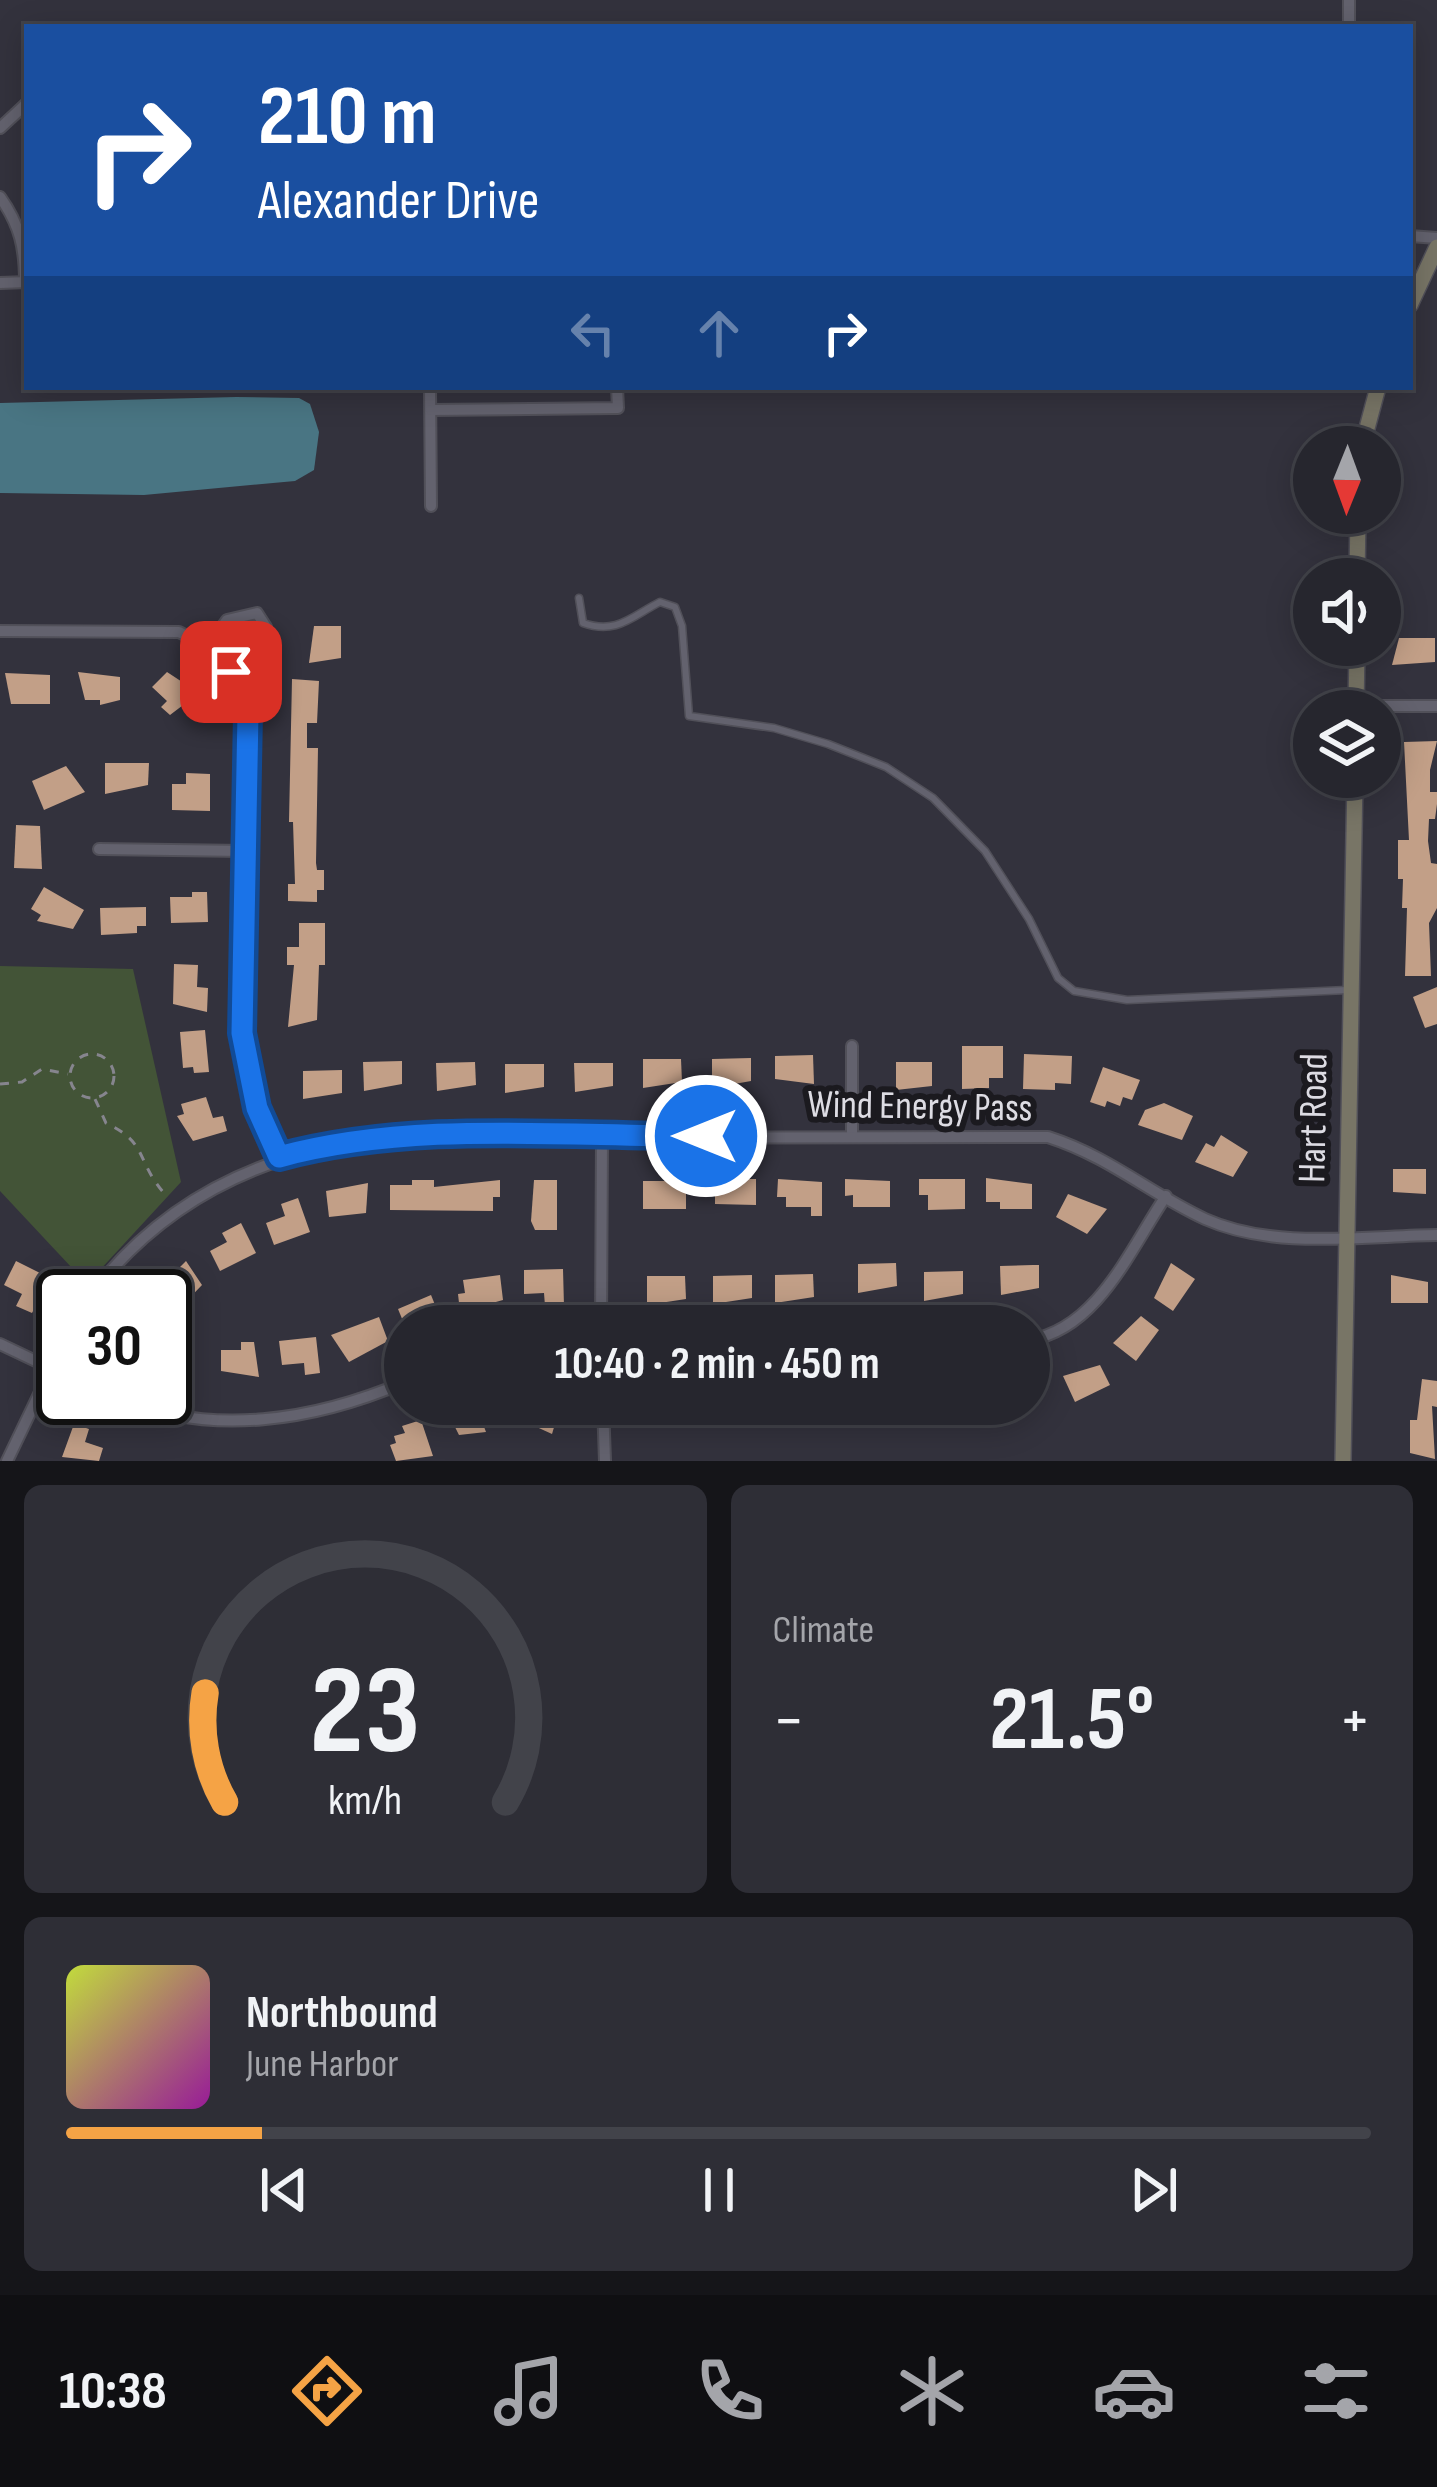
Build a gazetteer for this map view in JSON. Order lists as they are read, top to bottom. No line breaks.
{"streets":{"street":["Wind Energy Pass","Hart Road"]},"crossings":[["Wind Energy Pass","Hart Road"]],"north":"bottom","page":{"turn":["210 m","Alexander Drive"],"limit":"30","trip":"10:40 · 2 min · 450 m","tile":"Climate","heat":["−","21.5°","+"],"song":["Northbound","June Harbor"],"tabs":"10:38","gauge":["23","km/h"]}}
